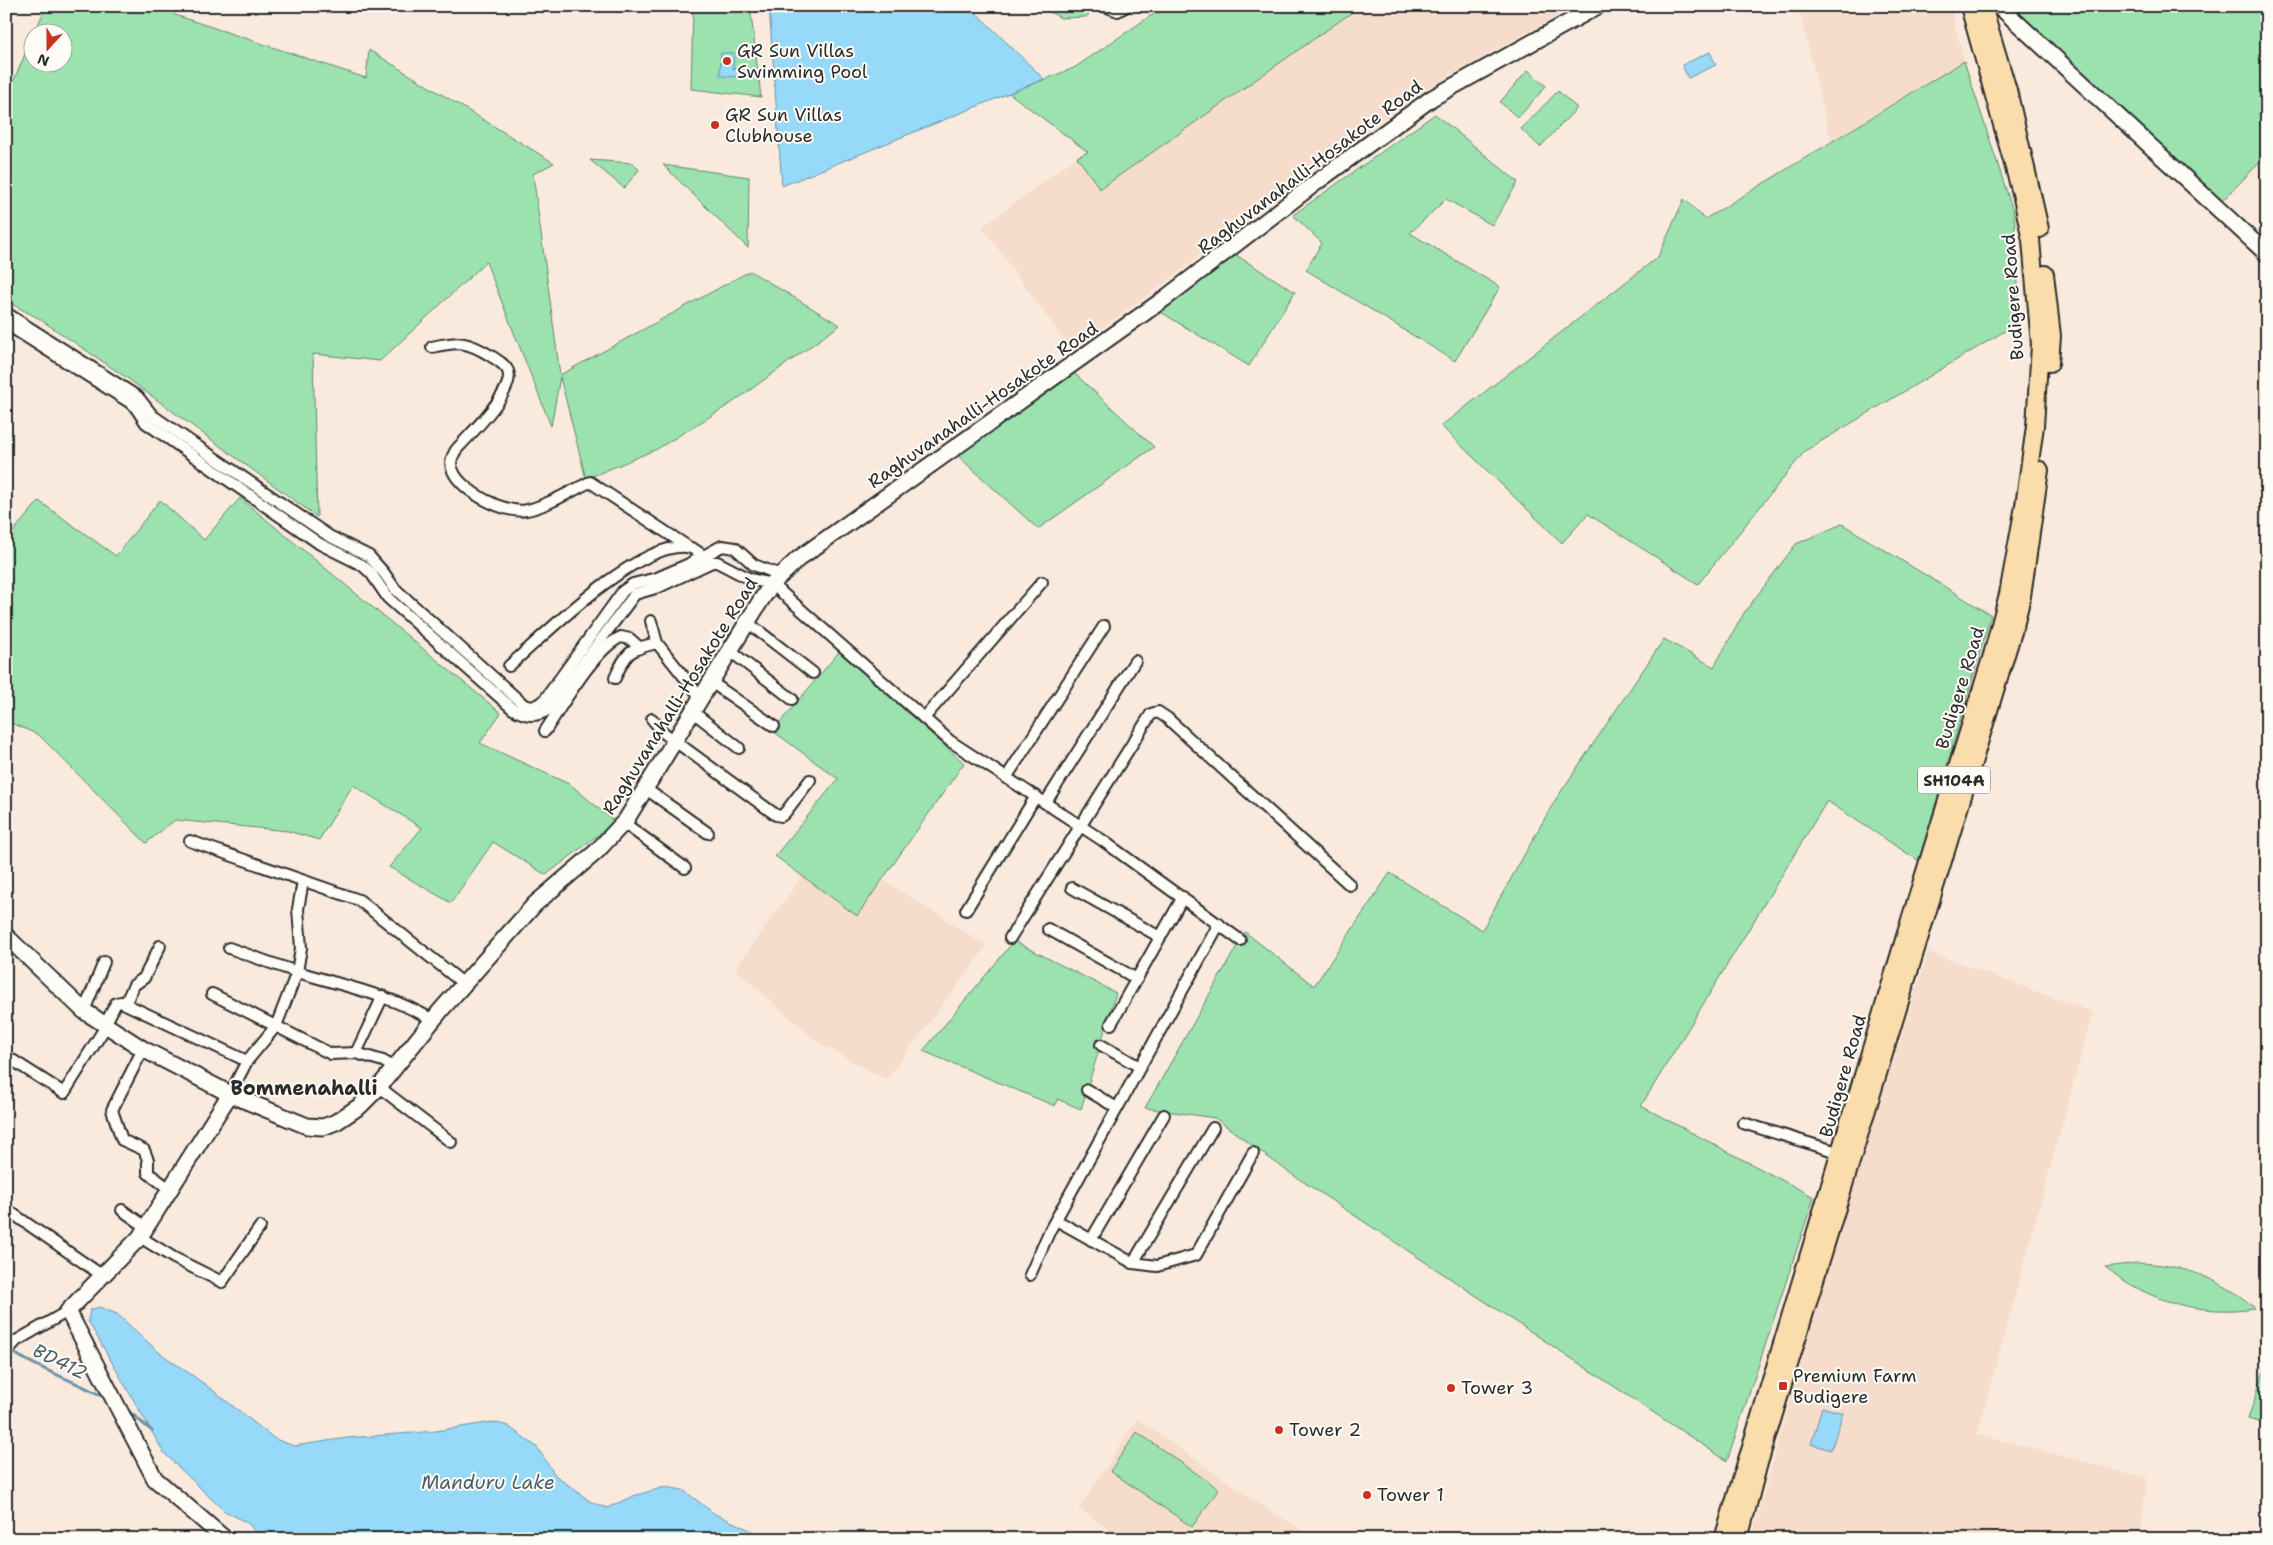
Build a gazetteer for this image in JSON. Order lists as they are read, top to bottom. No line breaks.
{"streets":{"main road":["Raghuvanahalli-Hosakote Road","Budigere Road","SH104A"]},"districts":["Bommenahalli"],"water":["BD412","Manduru Lake"],"places":{"other":["GR Sun Villas Swimming Pool","GR Sun Villas Clubhouse","Tower 3","Tower 2","Tower 1"],"transit":["Premium Farm Budigere"]},"north":"bottom"}
